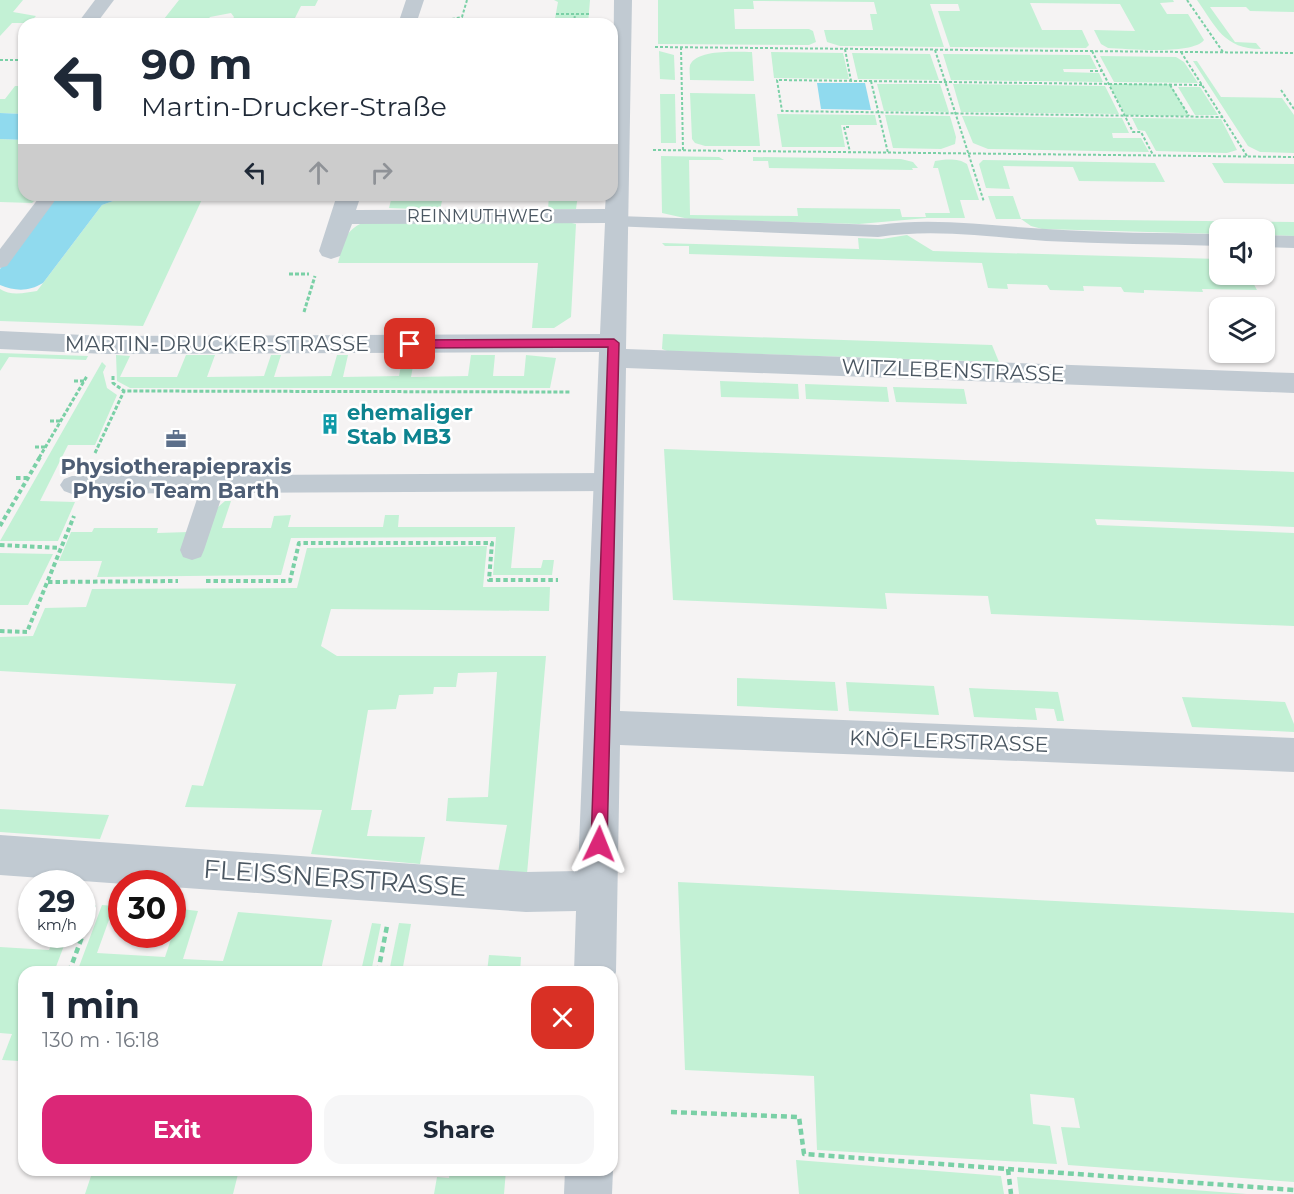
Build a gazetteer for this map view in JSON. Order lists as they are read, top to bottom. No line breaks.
{"streets":{"street":["REINMUTHWEG","MARTIN-DRUCKER-STRASSE","WITZLEBENSTRASSE","KNÖFLERSTRASSE","FLEISSNERSTRASSE"]},"crossings":[["MARTIN-DRUCKER-STRASSE","WITZLEBENSTRASSE"]],"places":{"building":["ehemaliger Stab MB3"],"office":["Physiotherapiepraxis Physio Team Barth"]},"page":{"turn":["90 m","Martin-Drucker-Straße"],"speed":"29 km/h","limit":"30","heading":["1 min","130 m · 16:18"],"buttons":["Exit","Share"]}}
